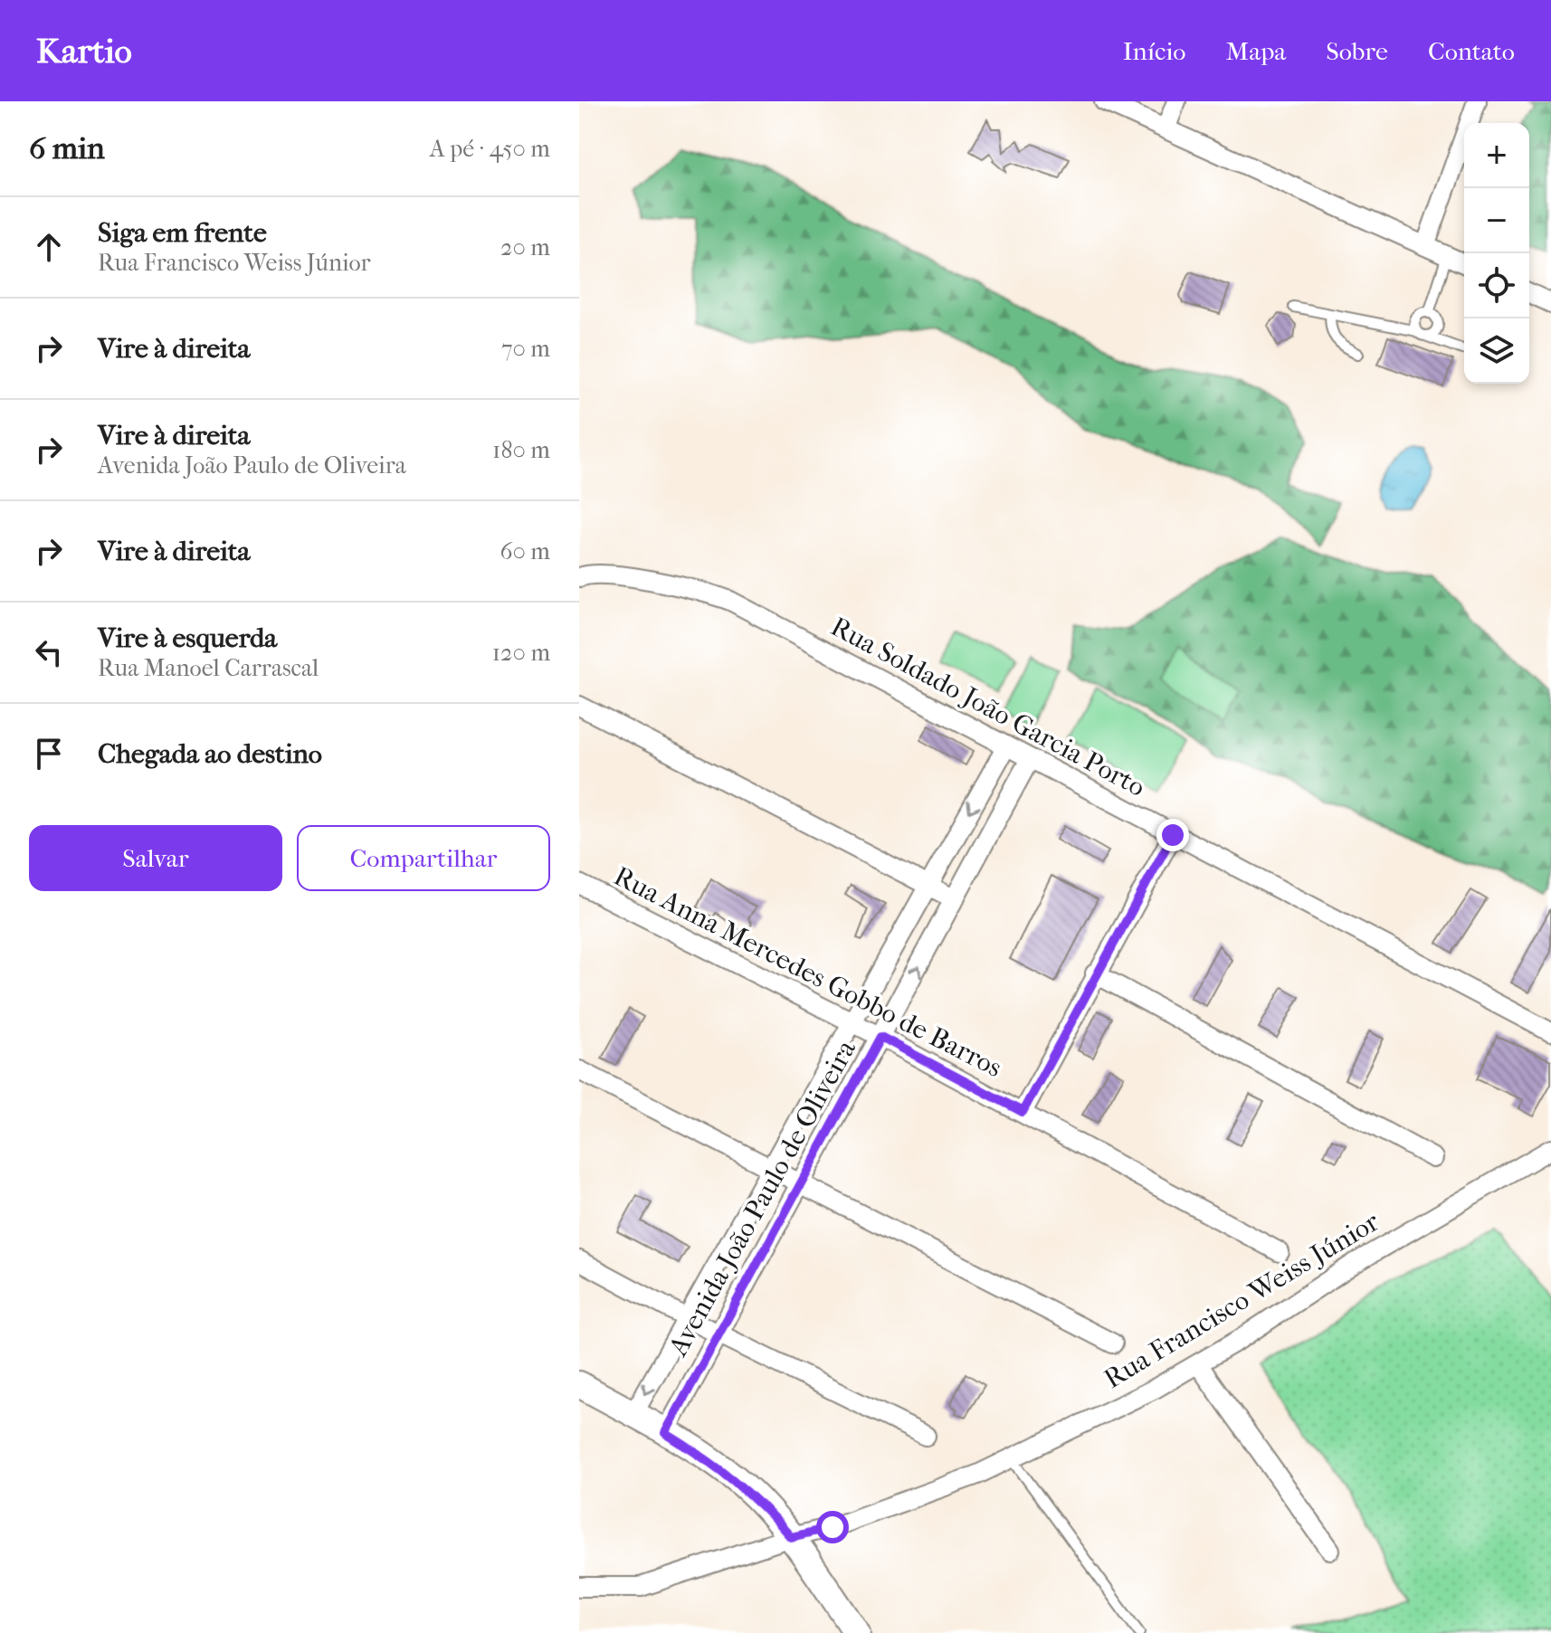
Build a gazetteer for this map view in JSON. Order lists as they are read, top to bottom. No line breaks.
{"streets":{"street":["Rua Soldado João Garcia Porto","Rua Anna Mercedes Gobbo de Barros","Avenida João Paulo de Oliveira","Rua Francisco Weiss Júnior"]},"crossings":[["Rua Soldado João Garcia Porto","Avenida João Paulo de Oliveira"],["Rua Anna Mercedes Gobbo de Barros","Avenida João Paulo de Oliveira"]],"page":{"header":"Kartio","nav":["Início","Mapa","Sobre","Contato"],"heading":["6 min","A pé · 450 m"],"map_buttons":["+","−"],"list":[["Siga em frente","Rua Francisco Weiss Júnior","20 m"],["Vire à direita","70 m"],["Vire à direita","Avenida João Paulo de Oliveira","180 m"],["Vire à direita","60 m"],["Vire à esquerda","Rua Manoel Carrascal","120 m"],"Chegada ao destino"],"buttons":["Salvar","Compartilhar"]}}
